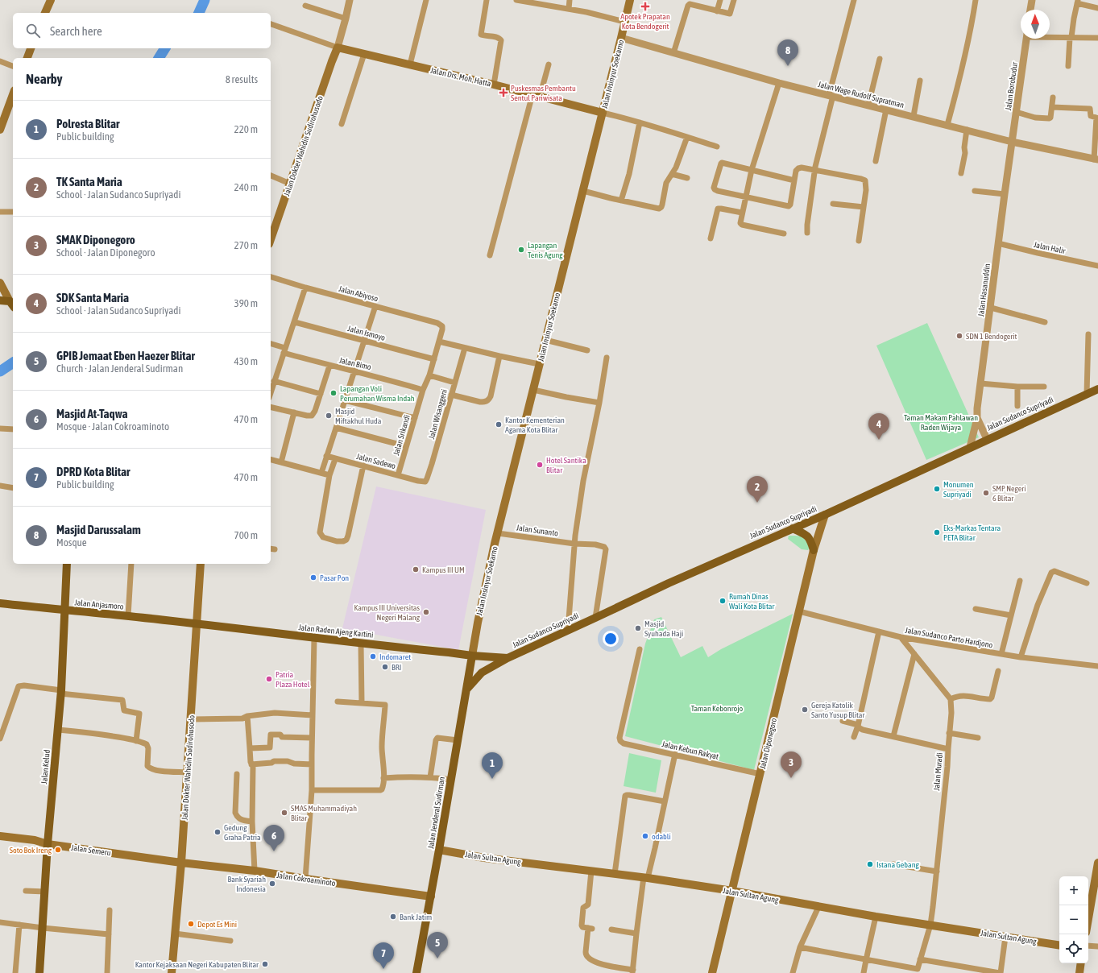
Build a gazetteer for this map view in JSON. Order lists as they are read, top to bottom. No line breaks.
{"streets":{"main road":["Jalan Insinyur Soekarno","Jalan Drs. Moh. Hatta","Jalan Dokter Wahidin Sudirohusodo","Jalan Sudanco Supriyadi","Jalan Anjasmoro","Jalan Raden Ajeng Kartini","Jalan Diponegoro","Jalan Kelud","Jalan Jenderal Sudirman","Jalan Semeru","Jalan Sultan Agung","Jalan Cokroaminoto"],"street":["Jalan Borobudur","Jalan Wage Rudolf Supratman","Jalan Halir","Jalan Hasanuddin","Jalan Abiyoso","Jalan Ismoyo","Jalan Bimo","Jalan Wisanggeni","Jalan Srikandi","Jalan Sadewo","Jalan Sunanto","Jalan Sudanco Parto Hardjono","Jalan Kebun Rakyat","Jalan Muradi"]},"crossings":[["Jalan Insinyur Soekarno","Jalan Drs. Moh. Hatta"],["Jalan Insinyur Soekarno","Jalan Wage Rudolf Supratman"],["Jalan Insinyur Soekarno","Jalan Sudanco Supriyadi"],["Jalan Insinyur Soekarno","Jalan Sunanto"],["Jalan Insinyur Soekarno","Jalan Raden Ajeng Kartini"],["Jalan Insinyur Soekarno","Jalan Jenderal Sudirman"],["Jalan Drs. Moh. Hatta","Jalan Dokter Wahidin Sudirohusodo"],["Jalan Borobudur","Jalan Wage Rudolf Supratman"],["Jalan Borobudur","Jalan Hasanuddin"],["Jalan Wage Rudolf Supratman","Jalan Hasanuddin"],["Jalan Dokter Wahidin Sudirohusodo","Jalan Anjasmoro"],["Jalan Dokter Wahidin Sudirohusodo","Jalan Raden Ajeng Kartini"],["Jalan Dokter Wahidin Sudirohusodo","Jalan Semeru"],["Jalan Dokter Wahidin Sudirohusodo","Jalan Cokroaminoto"],["Jalan Halir","Jalan Hasanuddin"],["Jalan Hasanuddin","Jalan Sudanco Supriyadi"],["Jalan Abiyoso","Jalan Srikandi"],["Jalan Ismoyo","Jalan Srikandi"],["Jalan Bimo","Jalan Srikandi"],["Jalan Sudanco Supriyadi","Jalan Sunanto"],["Jalan Sudanco Supriyadi","Jalan Raden Ajeng Kartini"],["Jalan Sudanco Supriyadi","Jalan Diponegoro"],["Jalan Sudanco Supriyadi","Jalan Jenderal Sudirman"],["Jalan Wisanggeni","Jalan Sadewo"],["Jalan Srikandi","Jalan Sadewo"],["Jalan Anjasmoro","Jalan Raden Ajeng Kartini"],["Jalan Anjasmoro","Jalan Kelud"],["Jalan Raden Ajeng Kartini","Jalan Jenderal Sudirman"],["Jalan Sudanco Parto Hardjono","Jalan Diponegoro"],["Jalan Diponegoro","Jalan Kebun Rakyat"],["Jalan Diponegoro","Jalan Sultan Agung"],["Jalan Kelud","Jalan Semeru"],["Jalan Muradi","Jalan Sultan Agung"],["Jalan Jenderal Sudirman","Jalan Sultan Agung"],["Jalan Jenderal Sudirman","Jalan Cokroaminoto"],["Jalan Semeru","Jalan Cokroaminoto"]],"parks":["Taman Makam Pahlawan Raden Wijaya","Taman Kebonrojo"],"places":{"health":["Apotek Prapatan Kota Bendogerit","Puskesmas Pembantu Sentul Pariwisata"],"other":["Lapangan Tenis Agung","SDN 1 Bendogerit","Lapangan Voli Perumahan Wisma Indah","Masjid Miftakhul Huda","Kantor Kementerian Agama Kota Blitar","Hotel Santika Blitar","Monumen Supriyadi","SMP Negeri 6 Blitar","Eks-Markas Tentara PETA Blitar","Kampus III UM","Pasar Pon","Rumah Dinas Wali Kota Blitar","Kampus III Universitas Negeri Malang","Masjid Syuhada Haji","Indomaret","BRI","Patria Plaza Hotel","Gereja Katolik Santo Yusup Blitar","SMAS Muhammadiyah Blitar","Gedung Graha Patria","odabli","Soto Bok Ireng","Istana Gebang","Bank Syariah Indonesia","Bank Jatim","Depot Es Mini","Kantor Kejaksaan Negeri Kabupaten Blitar"]},"north":"top","page":{"search":"Search here","pins":["8","4","2","3","1","6","5","7"],"heading":["Nearby","8 results"],"list":[{"mark":"1","name":"Polresta Blitar","note":"Public building","value":"220 m"},{"mark":"2","name":"TK Santa Maria","note":"School · Jalan Sudanco Supriyadi","value":"240 m"},{"mark":"3","name":"SMAK Diponegoro","note":"School · Jalan Diponegoro","value":"270 m"},{"mark":"4","name":"SDK Santa Maria","note":"School · Jalan Sudanco Supriyadi","value":"390 m"},{"mark":"5","name":"GPIB Jemaat Eben Haezer Blitar","note":"Church · Jalan Jenderal Sudirman","value":"430 m"},{"mark":"6","name":"Masjid At-Taqwa","note":"Mosque · Jalan Cokroaminoto","value":"470 m"},{"mark":"7","name":"DPRD Kota Blitar","note":"Public building","value":"470 m"},{"mark":"8","name":"Masjid Darussalam","note":"Mosque","value":"700 m"}],"map_buttons":["+","−"]}}
